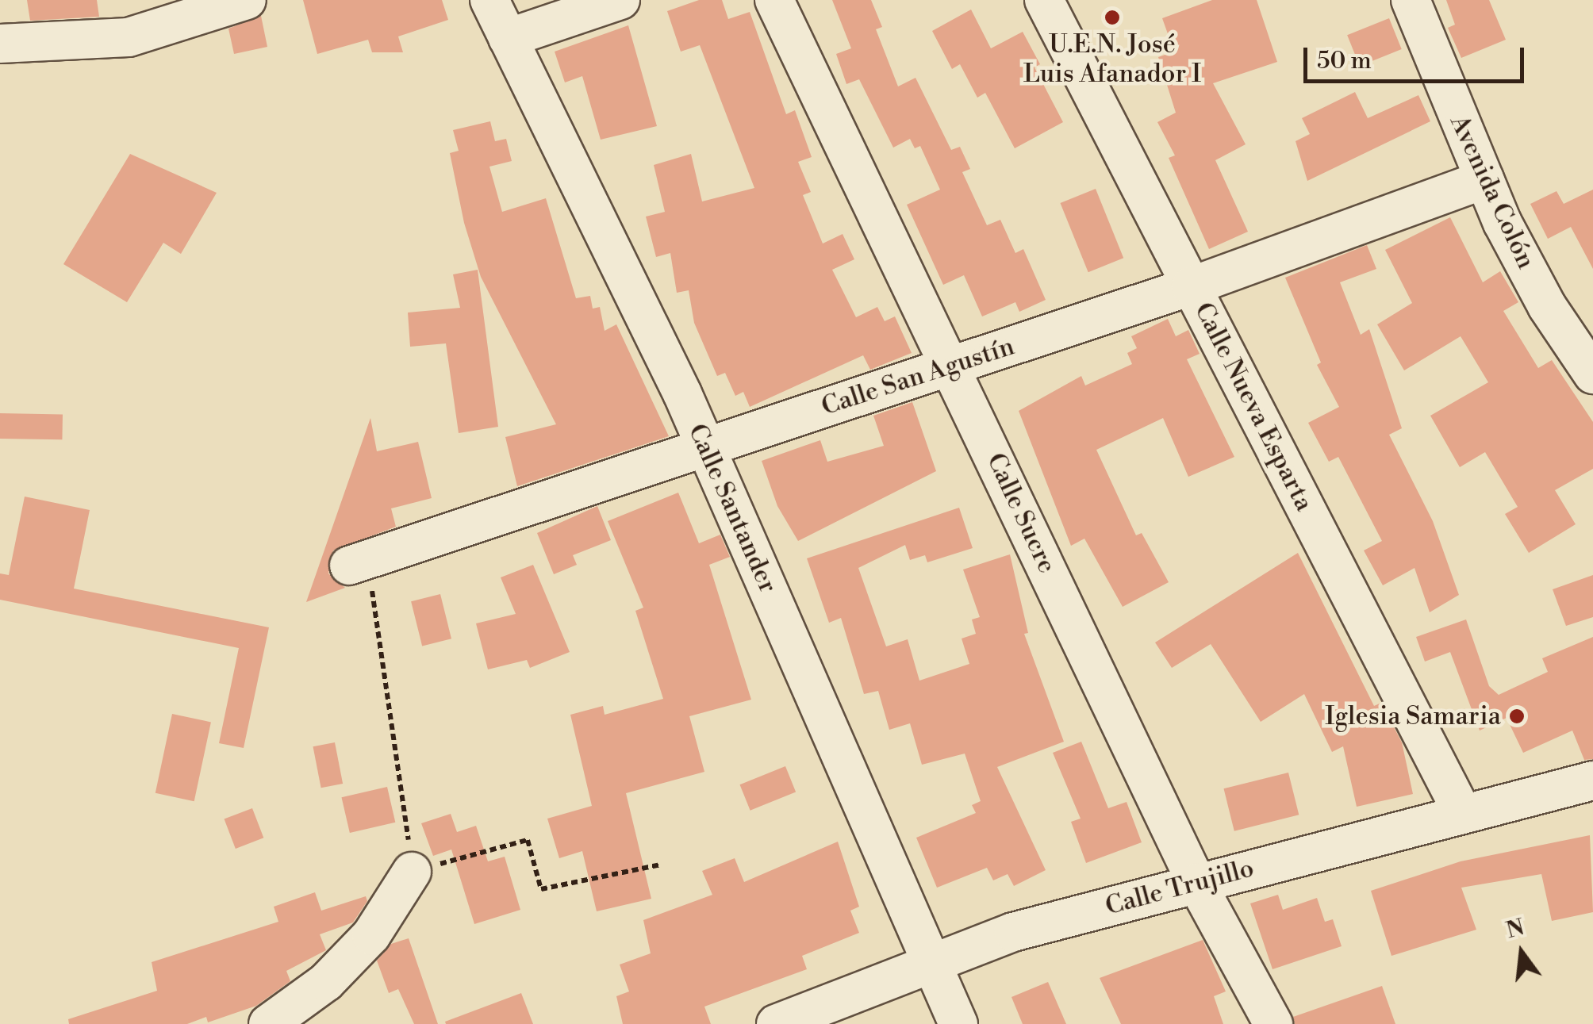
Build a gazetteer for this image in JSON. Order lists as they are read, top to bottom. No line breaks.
{"streets":{"street":["Avenida Colón","Calle San Agustín","Calle Nueva Esparta","Calle Santander","Calle Sucre","Calle Trujillo"]},"crossings":[["Avenida Colón","Calle San Agustín"],["Calle San Agustín","Calle Nueva Esparta"],["Calle San Agustín","Calle Santander"],["Calle San Agustín","Calle Sucre"],["Calle Nueva Esparta","Calle Trujillo"],["Calle Santander","Calle Trujillo"],["Calle Sucre","Calle Trujillo"]],"places":["U.E.N. José Luis Afanador I","Iglesia Samaria"],"scale_bar":"50 m","north":"top"}
